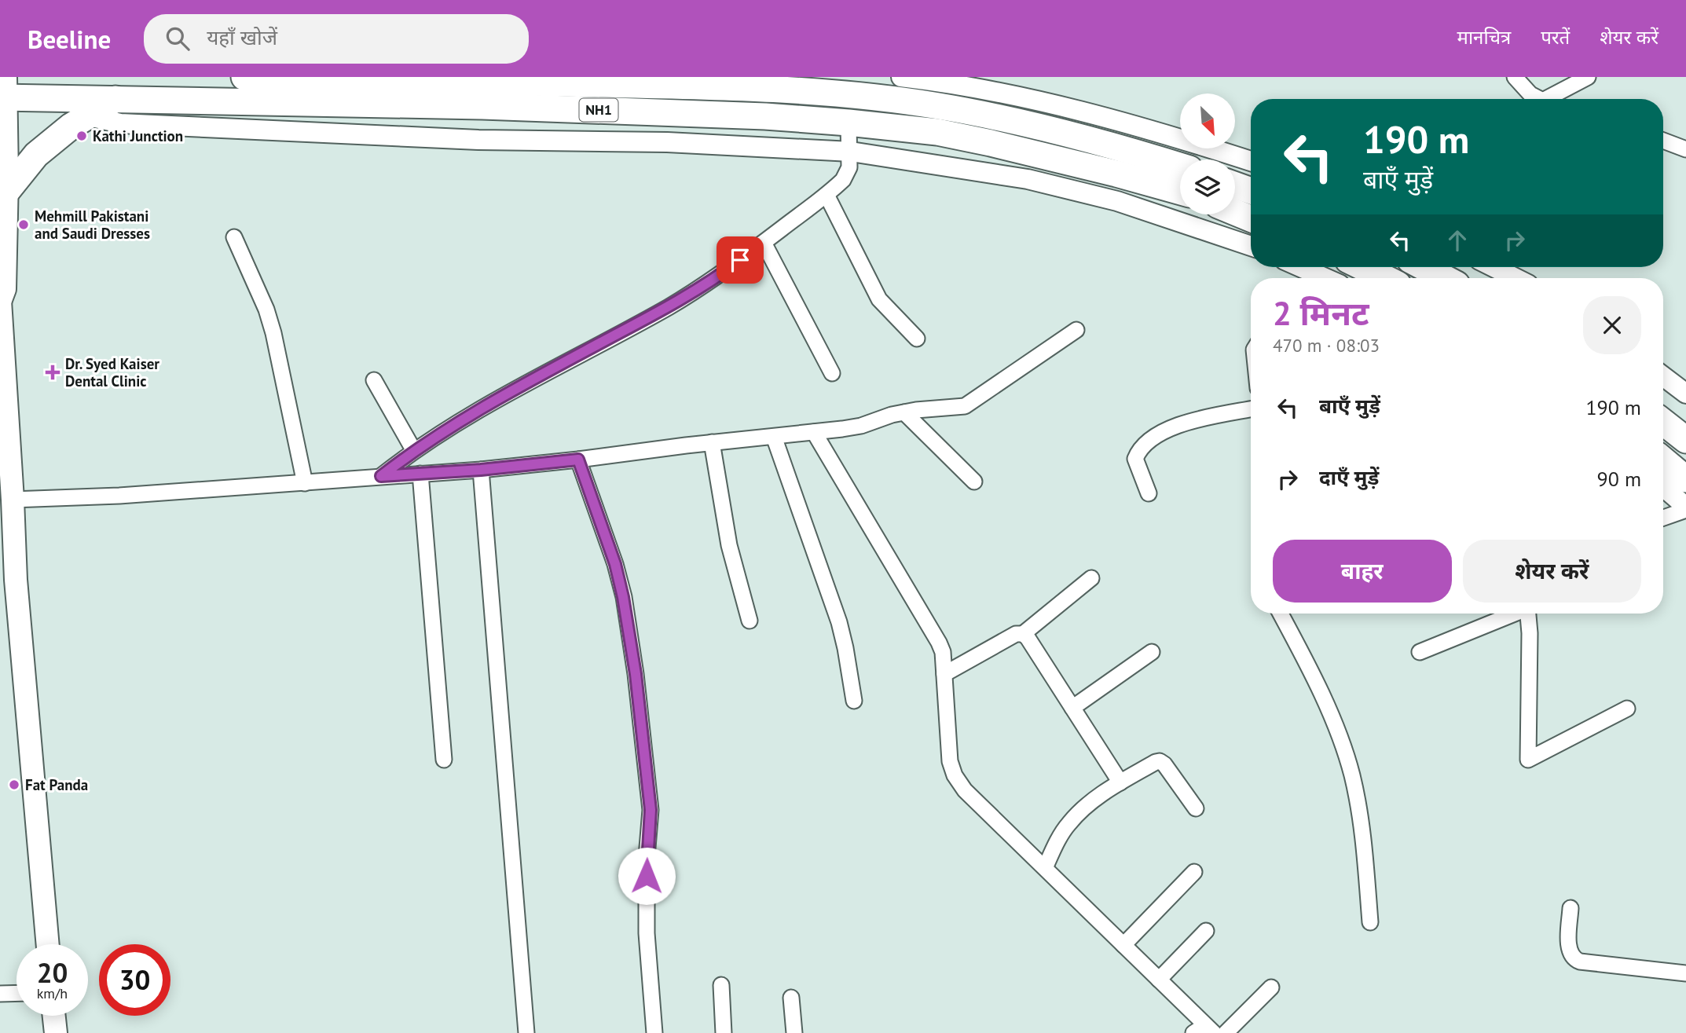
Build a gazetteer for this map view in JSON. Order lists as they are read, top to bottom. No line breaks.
{"streets":{"highway":["NH1"]},"places":{"other":["Kathi Junction","Mehmill Pakistani and Saudi Dresses","Fat Panda"],"health":["Dr. Syed Kaiser Dental Clinic"]},"north":"bottom right","page":{"header":"Beeline","search":"यहाँ खोजें","nav":["मानचित्र","परतें","शेयर करें"],"turn":["190 m","बाएँ मुड़ें"],"heading":["2 मिनट","470 m · 08:03"],"list":[{"name":"बाएँ मुड़ें","value":"190 m"},{"name":"दाएँ मुड़ें","value":"90 m"}],"buttons":["बाहर","शेयर करें"],"speed":"20 km/h","limit":"30"}}
